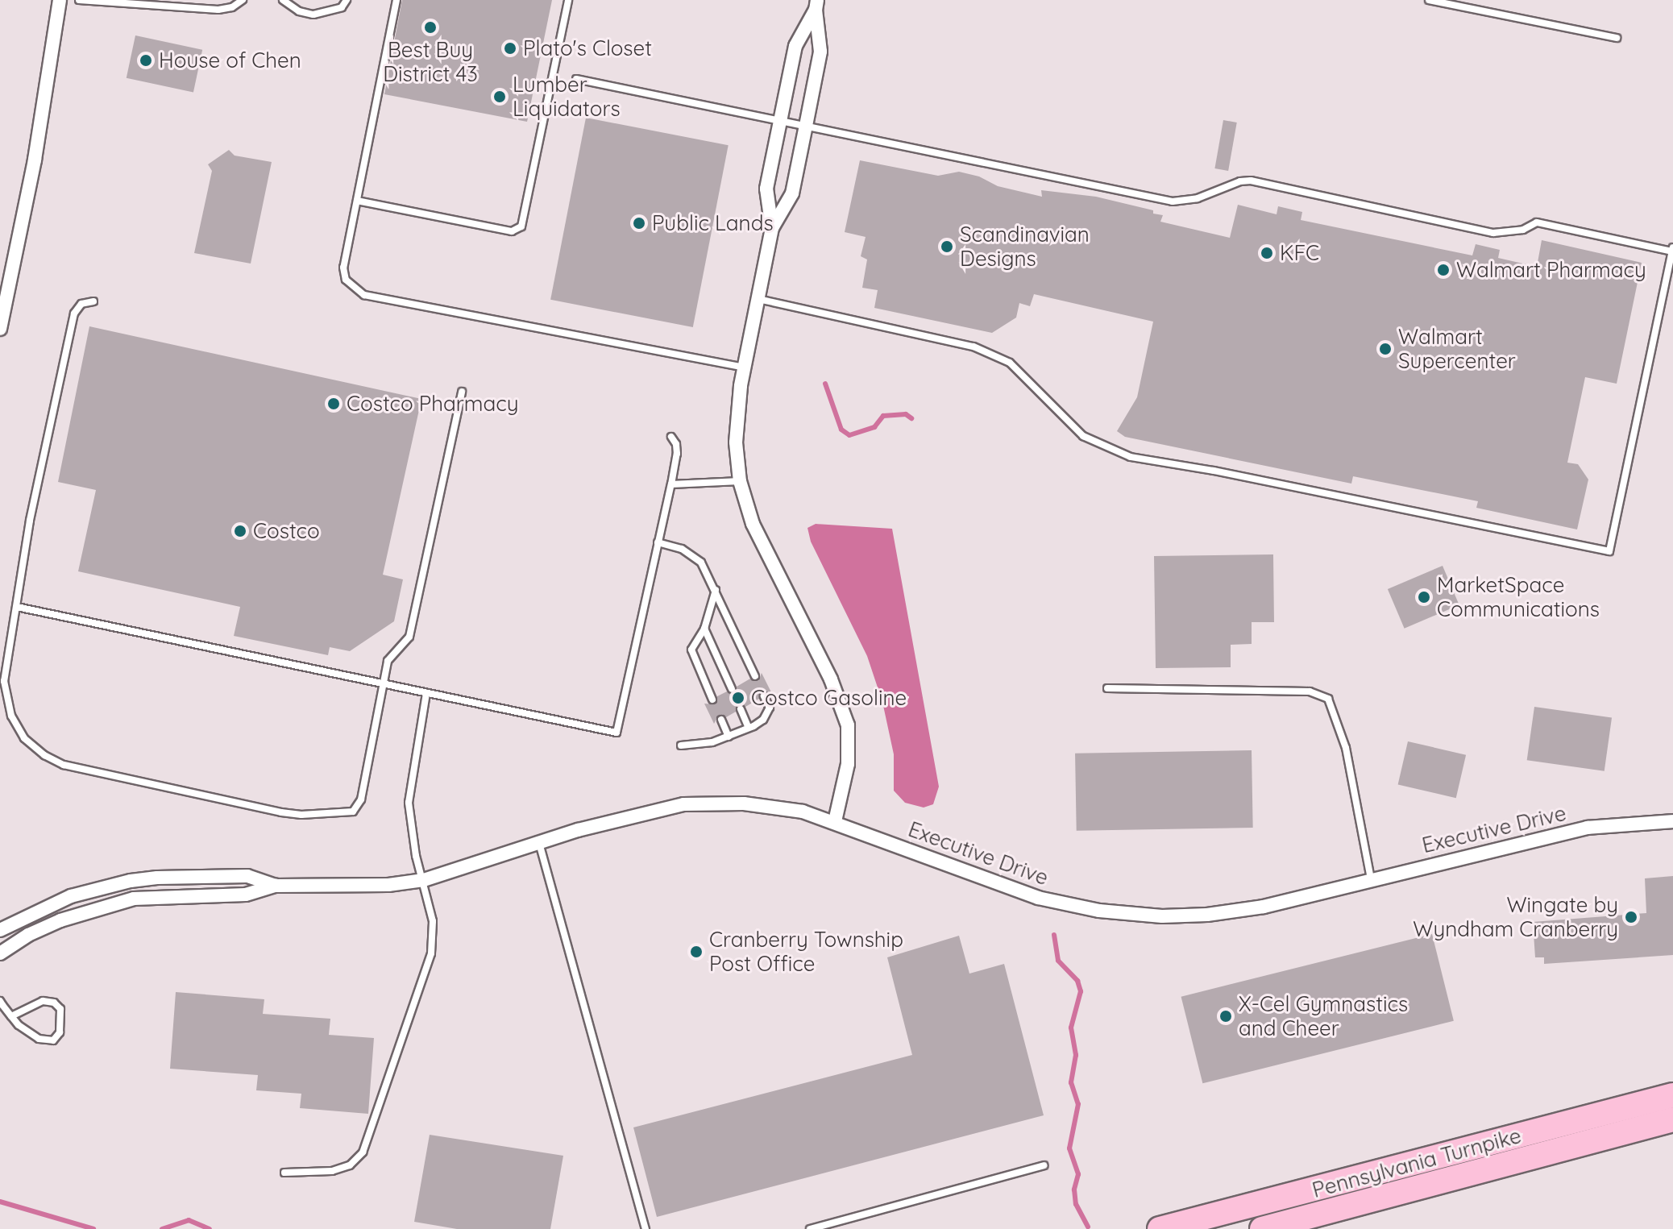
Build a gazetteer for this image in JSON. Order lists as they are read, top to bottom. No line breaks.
{"streets":{"highway":["Pennsylvania Turnpike"],"street":["Executive Drive"]},"places":["Best Buy District 43","Plato's Closet","House of Chen","Lumber Liquidators","Public Lands","Scandinavian Designs","KFC","Walmart Pharmacy","Walmart Supercenter","Costco Pharmacy","Costco","MarketSpace Communications","Costco Gasoline","Wingate by Wyndham Cranberry","Cranberry Township Post Office","X-Cel Gymnastics and Cheer"]}
